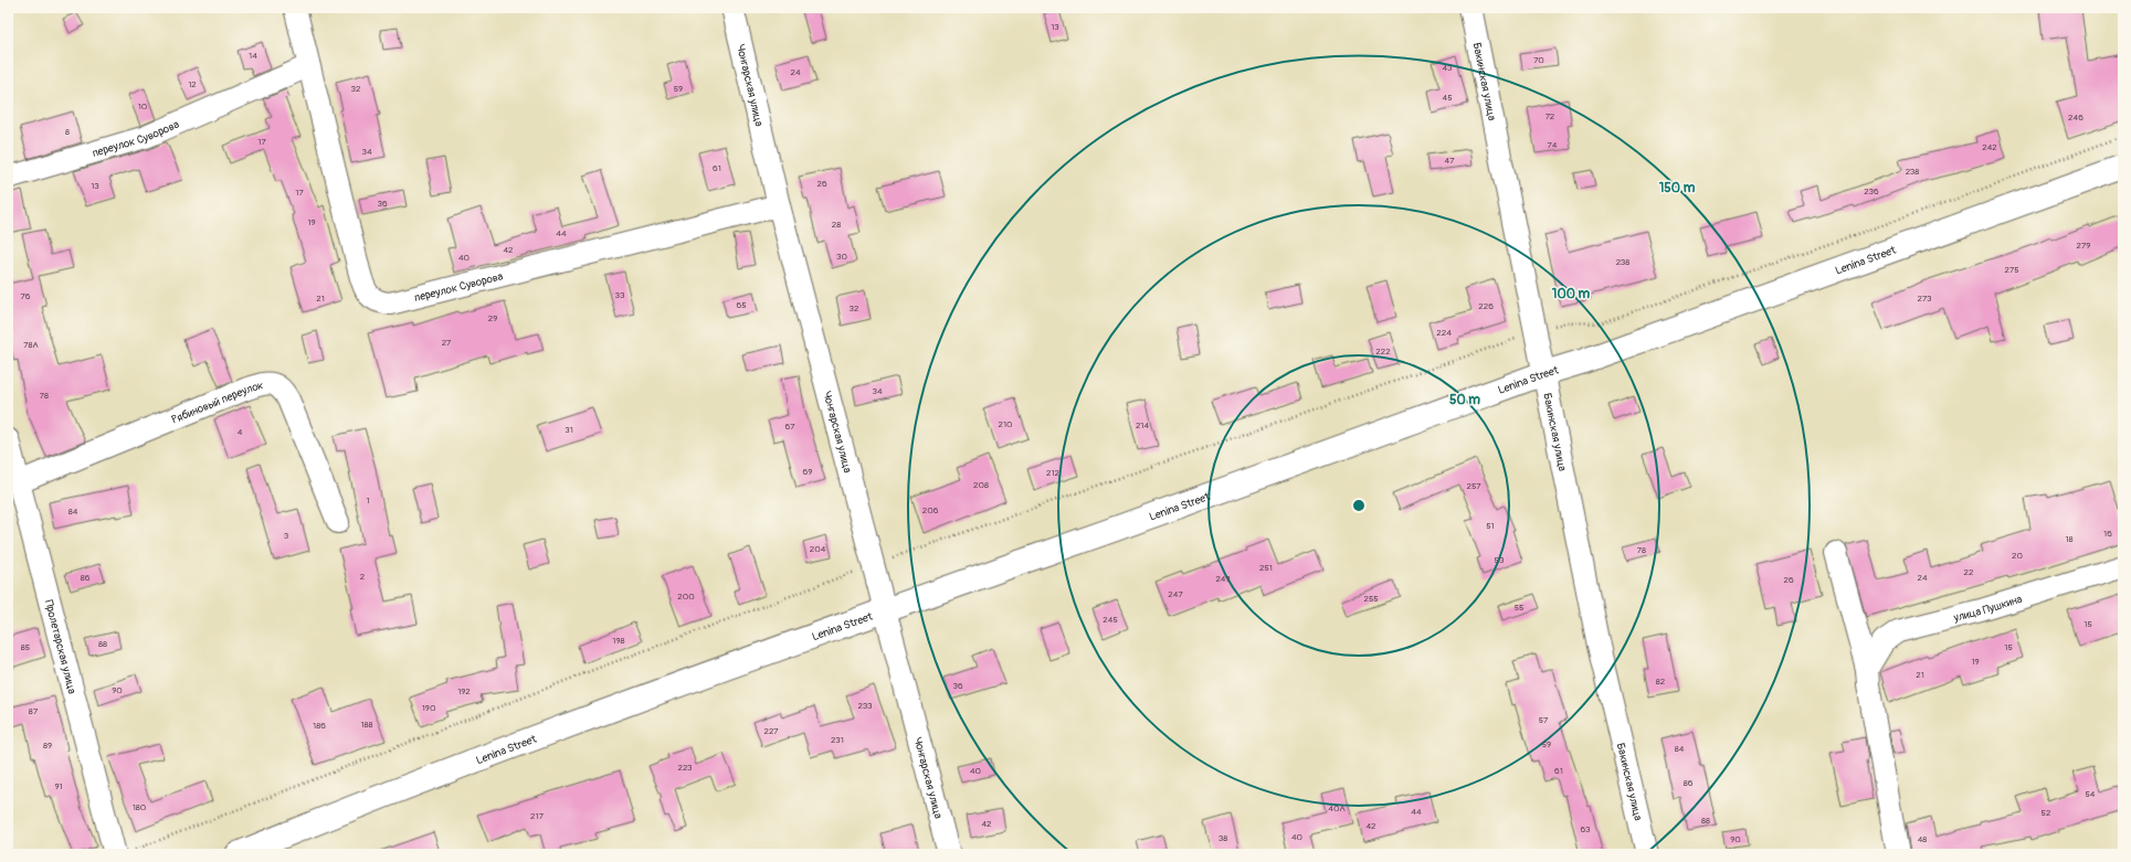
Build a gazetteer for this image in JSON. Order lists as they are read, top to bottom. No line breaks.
{"streets":{"street":["Бакинская улица","Чонгарская улица","переулок Суворова","Lenina Street","Рябиновый переулок","улица Пушкина","Пролетарская улица"]},"crossings":[["Бакинская улица","Lenina Street"],["Чонгарская улица","переулок Суворова"],["Чонгарская улица","Lenina Street"],["Рябиновый переулок","Пролетарская улица"]],"house_numbers":["13","14","70","43","24","12","32","59","45","10","72","246","8","17","74","242","34","47","61","238","26","13","236","17","36","19","28","44","279","42","30","40","238","275","33","76","21","273","65","226","32","29","224","27","78А","222","34","78","210","214","67","31","4","69","212","208","257","1","206","84","51","16","3","18","204","78","20","53","251","22","2","86","24","249","26","247","200","255","55","245","15","198","88","85","15","19","21","82","36","90","192","233","190","87","57","188","186","227","231","59","89","84","223","40","61","86","91","54","180","40А","44","52","217","88","42","42","63","40","38","90","48"],"rings":["150 m","100 m","50 m"]}
